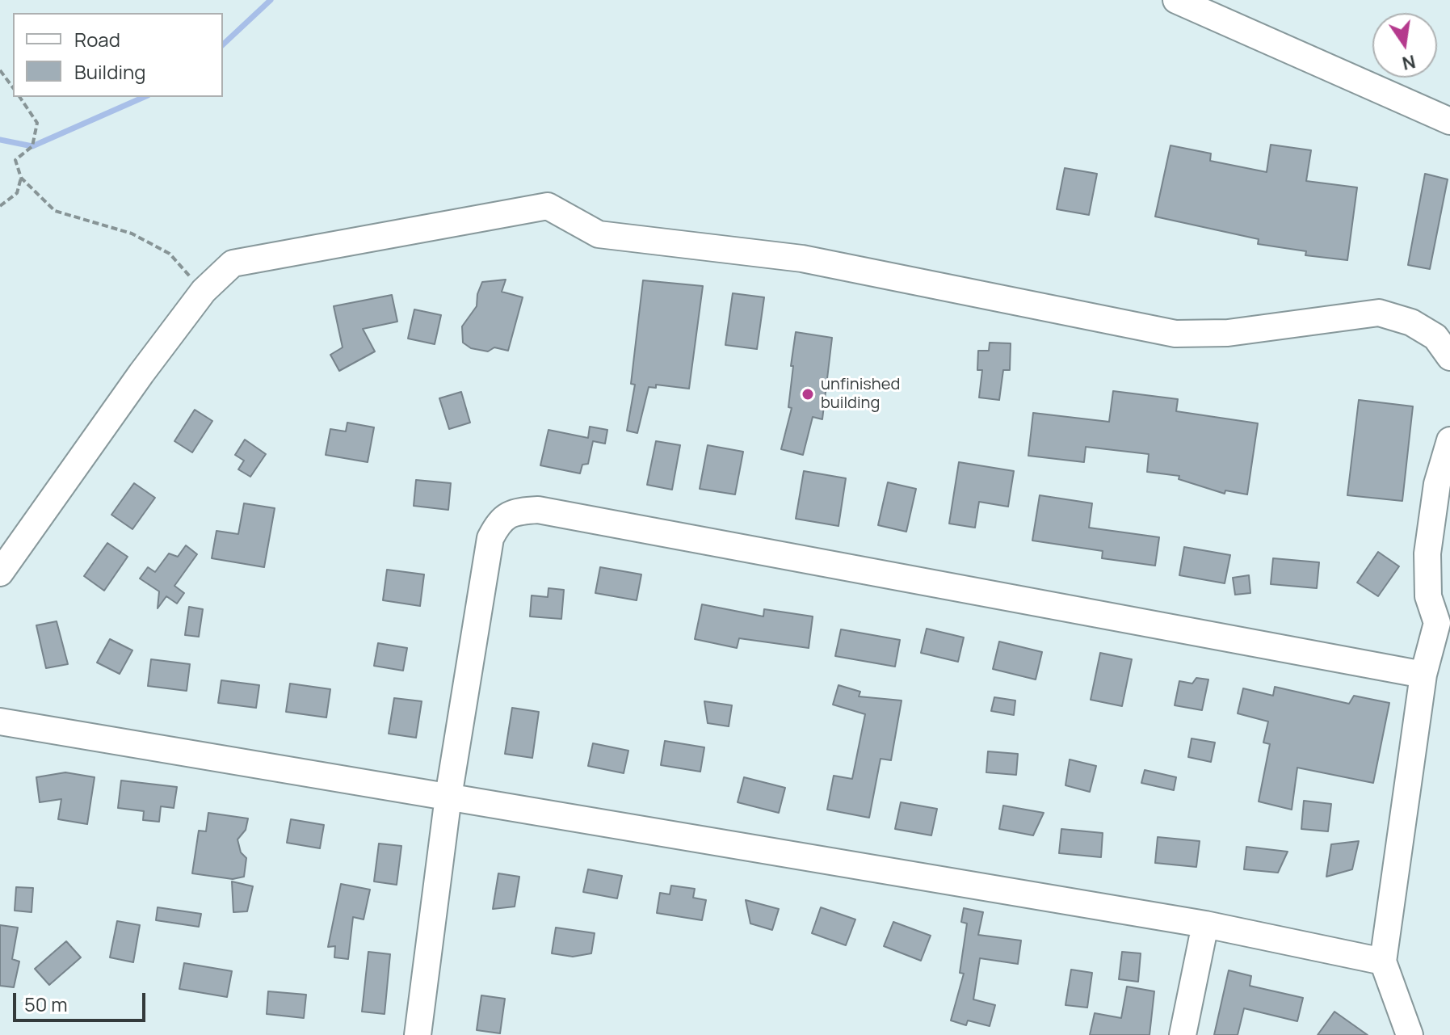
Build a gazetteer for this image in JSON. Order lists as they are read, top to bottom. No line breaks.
{"places":["unfinished building"],"legend":["Road","Building"],"scale_bar":"50 m","north":"bottom"}
